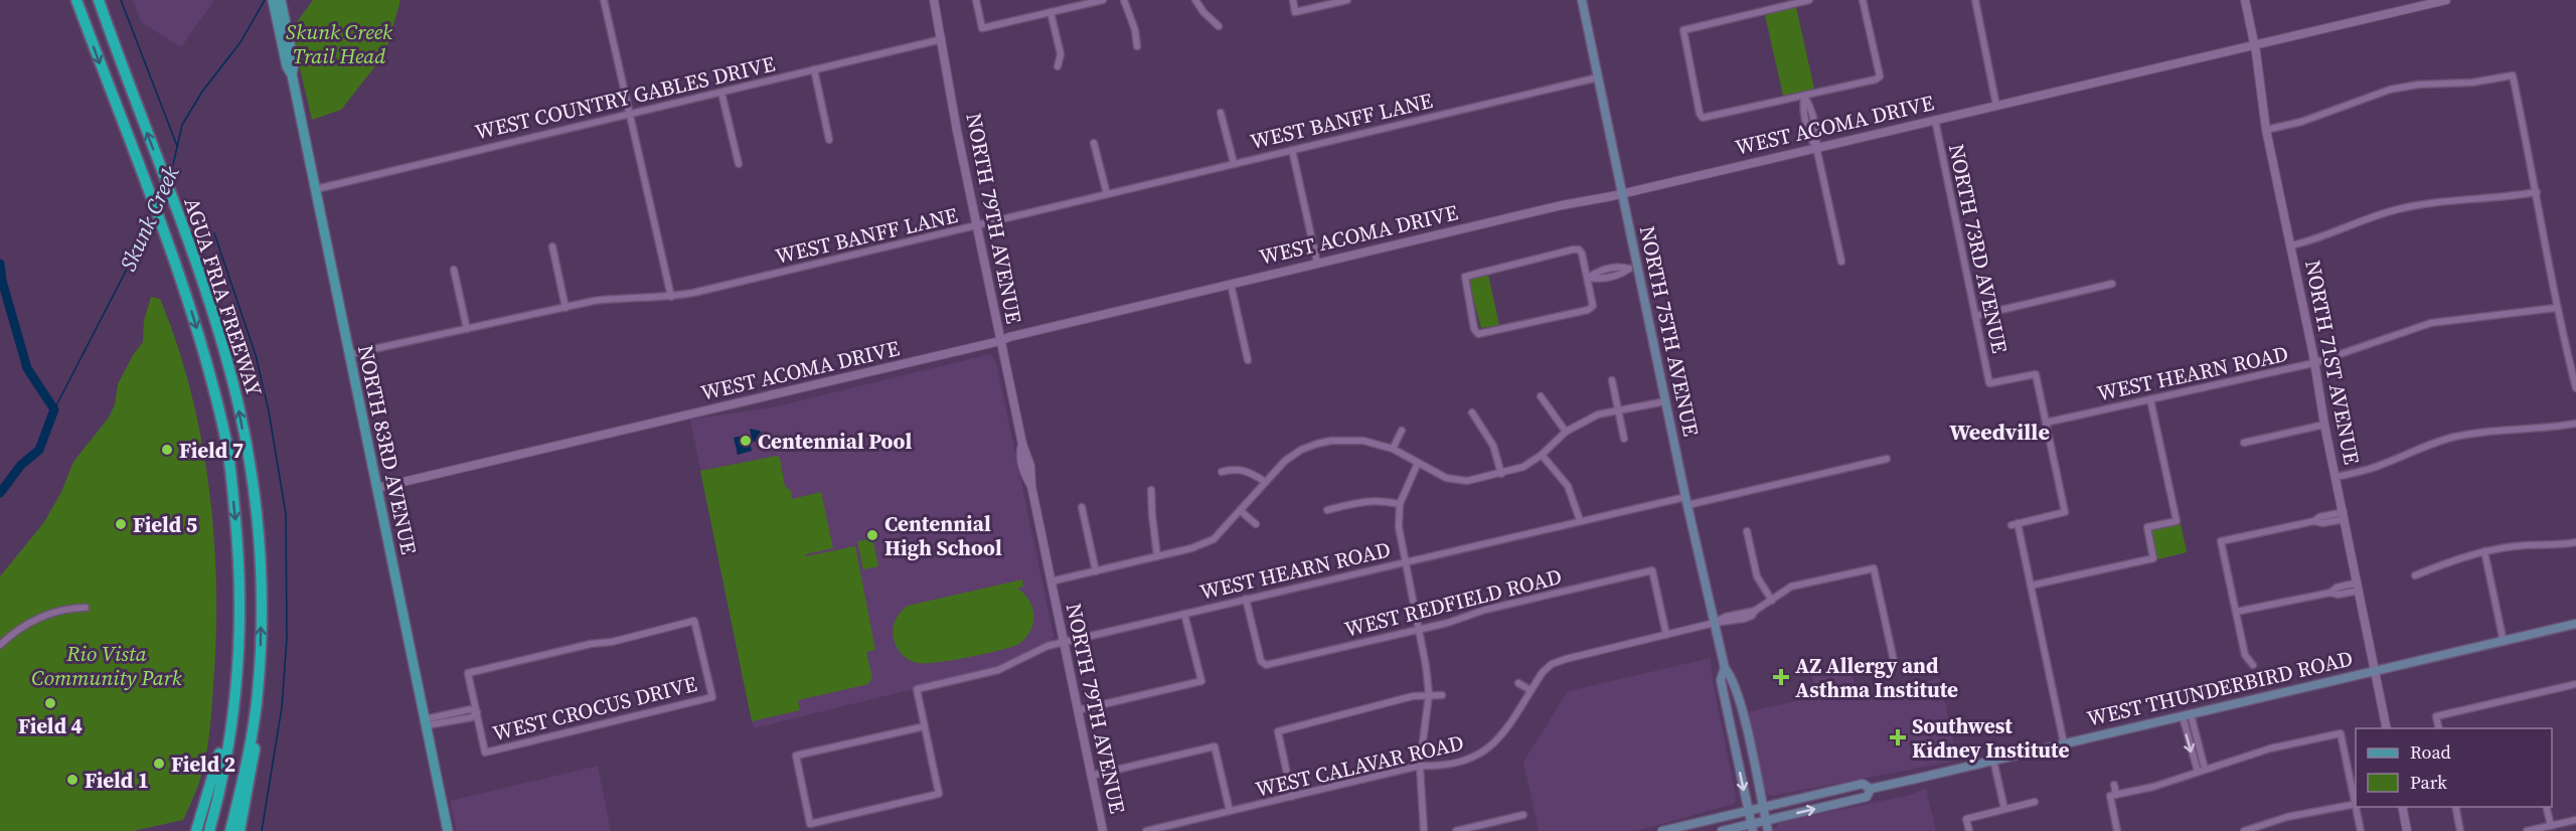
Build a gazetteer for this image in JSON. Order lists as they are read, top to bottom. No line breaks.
{"streets":{"highway":["AGUA FRIA FREEWAY"],"main road":["NORTH 75TH AVENUE","NORTH 83RD AVENUE","WEST THUNDERBIRD ROAD"],"street":["WEST COUNTRY GABLES DRIVE","WEST BANFF LANE","WEST ACOMA DRIVE","NORTH 79TH AVENUE","NORTH 73RD AVENUE","NORTH 71ST AVENUE","WEST HEARN ROAD","WEST REDFIELD ROAD","WEST CROCUS DRIVE","WEST CALAVAR ROAD"]},"crossings":[["WEST COUNTRY GABLES DRIVE","NORTH 79TH AVENUE"],["WEST COUNTRY GABLES DRIVE","NORTH 83RD AVENUE"],["WEST BANFF LANE","NORTH 79TH AVENUE"],["WEST BANFF LANE","NORTH 75TH AVENUE"],["WEST BANFF LANE","NORTH 83RD AVENUE"],["WEST ACOMA DRIVE","NORTH 79TH AVENUE"],["WEST ACOMA DRIVE","NORTH 73RD AVENUE"],["WEST ACOMA DRIVE","NORTH 75TH AVENUE"],["WEST ACOMA DRIVE","NORTH 71ST AVENUE"],["WEST ACOMA DRIVE","NORTH 83RD AVENUE"],["NORTH 79TH AVENUE","WEST HEARN ROAD"],["NORTH 73RD AVENUE","WEST HEARN ROAD"],["NORTH 75TH AVENUE","WEST HEARN ROAD"],["NORTH 75TH AVENUE","WEST THUNDERBIRD ROAD"],["NORTH 75TH AVENUE","WEST CALAVAR ROAD"],["NORTH 71ST AVENUE","WEST HEARN ROAD"],["NORTH 71ST AVENUE","WEST THUNDERBIRD ROAD"],["WEST HEARN ROAD","WEST REDFIELD ROAD"],["NORTH 83RD AVENUE","WEST CROCUS DRIVE"],["WEST REDFIELD ROAD","WEST CALAVAR ROAD"]],"districts":["Weedville"],"water":["Skunk Creek"],"parks":["Skunk Creek Trail Head","Rio Vista Community Park"],"places":{"other":["Centennial Pool","Field 7","Field 5","Centennial High School","Field 4","Field 2","Field 1"],"health":["AZ Allergy and Asthma Institute","Southwest Kidney Institute"]},"legend":["Road","Park"]}
